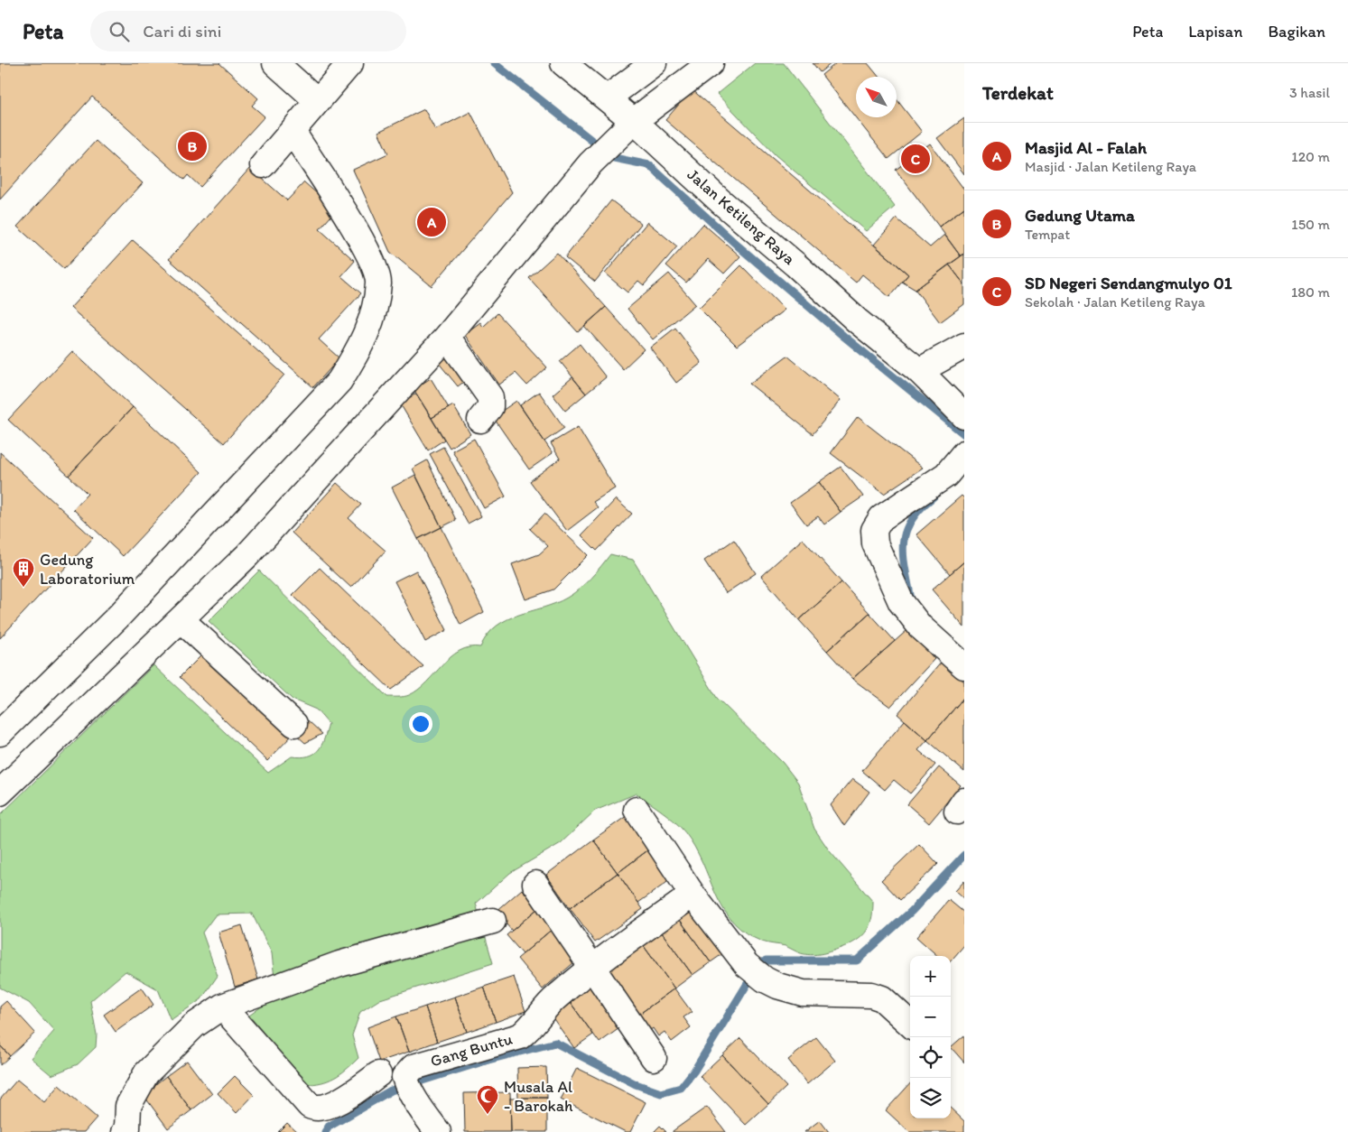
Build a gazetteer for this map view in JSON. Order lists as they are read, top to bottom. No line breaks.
{"streets":{"street":["Jalan Ketileng Raya","Gang Buntu"]},"places":{"building":["Gedung Laboratorium"],"mosque":["Musala Al - Barokah"]},"north":"top left","page":{"header":"Peta","search":"Cari di sini","nav":["Peta","Lapisan","Bagikan"],"heading":["Terdekat","3 hasil"],"list":[{"mark":"A","name":"Masjid Al - Falah","note":"Masjid · Jalan Ketileng Raya","value":"120 m"},{"mark":"B","name":"Gedung Utama","note":"Tempat","value":"150 m"},{"mark":"C","name":"SD Negeri Sendangmulyo 01","note":"Sekolah · Jalan Ketileng Raya","value":"180 m"}],"pins":["B","C","A"],"map_buttons":["+","−"]}}
